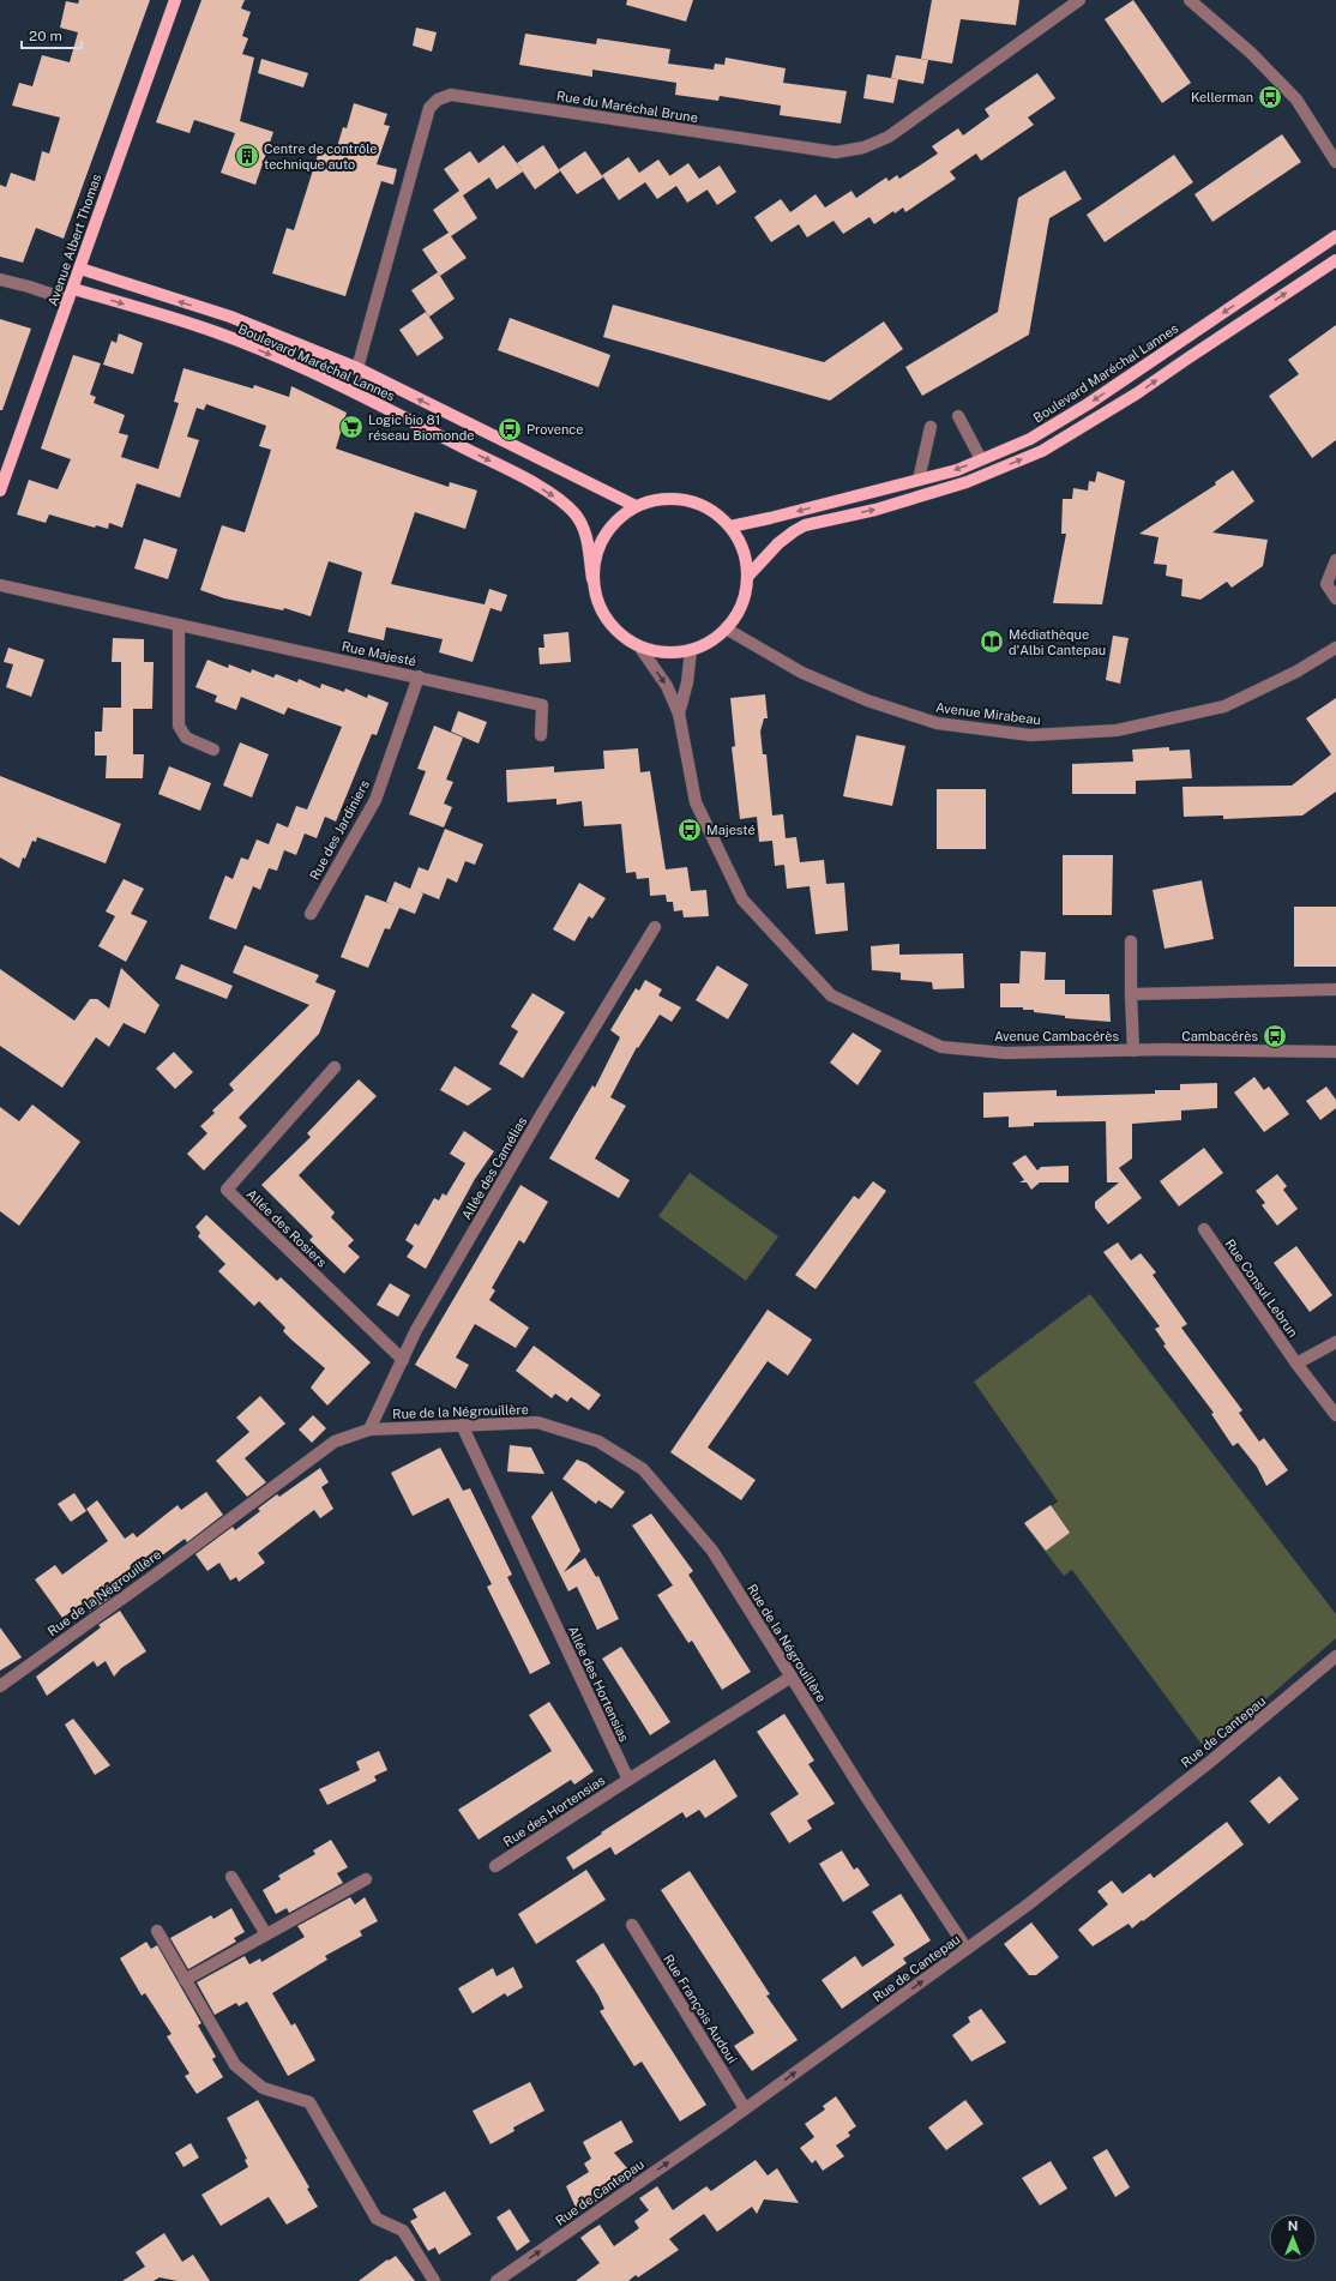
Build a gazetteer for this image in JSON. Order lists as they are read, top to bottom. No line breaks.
{"streets":{"main road":["Avenue Albert Thomas","Boulevard Maréchal Lannes"],"street":["Rue du Maréchal Brune","Rue Majesté","Avenue Mirabeau","Rue des Jardiniers","Avenue Cambacérès","Allée des Camélias","Allée des Rosiers","Rue Consul Lebrun","Rue de la Négrouillère","Allée des Hortensias","Rue de Cantepau","Rue des Hortensias","Rue François Audoui"]},"crossings":[["Rue du Maréchal Brune","Boulevard Maréchal Lannes"],["Avenue Albert Thomas","Boulevard Maréchal Lannes"],["Boulevard Maréchal Lannes","Avenue Mirabeau"],["Boulevard Maréchal Lannes","Avenue Cambacérès"],["Rue Majesté","Rue des Jardiniers"],["Avenue Mirabeau","Avenue Cambacérès"],["Allée des Camélias","Allée des Rosiers"],["Allée des Camélias","Rue de la Négrouillère"],["Rue de la Négrouillère","Allée des Hortensias"],["Rue de la Négrouillère","Rue de Cantepau"],["Allée des Hortensias","Rue des Hortensias"],["Rue de Cantepau","Rue François Audoui"]],"one_way":["Rue de Cantepau"],"places":{"bus stop":["Kellerman","Provence","Majesté","Cambacérès"],"building":["Centre de contrôle technique auto"],"supermarket":["Logic bio 81 réseau Biomonde"],"library":["Médiathèque d'Albi Cantepau"]},"scale_bar":"20 m","north":"top"}
